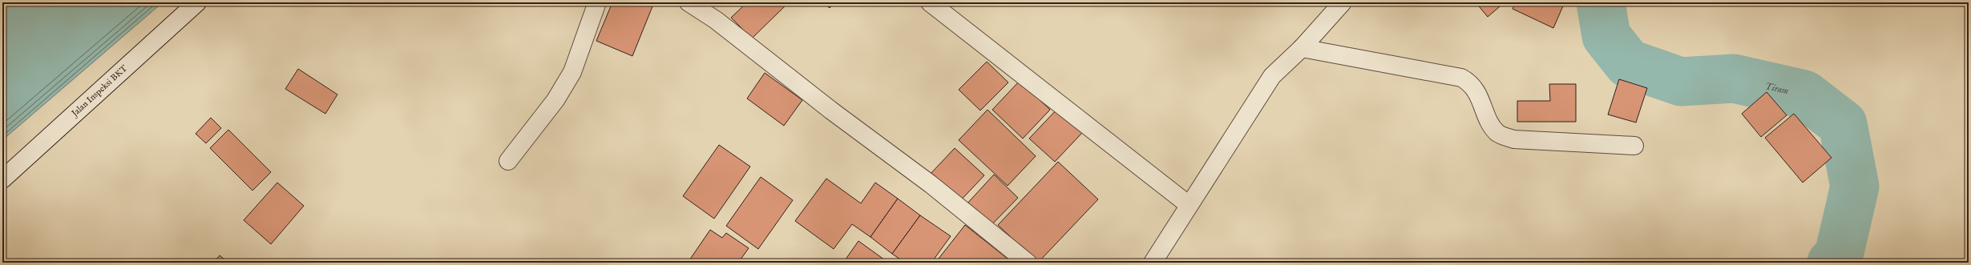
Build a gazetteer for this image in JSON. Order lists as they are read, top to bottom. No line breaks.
{"streets":{"street":["Jalan Inspeksi BKT"]},"water":["Tiram"]}
